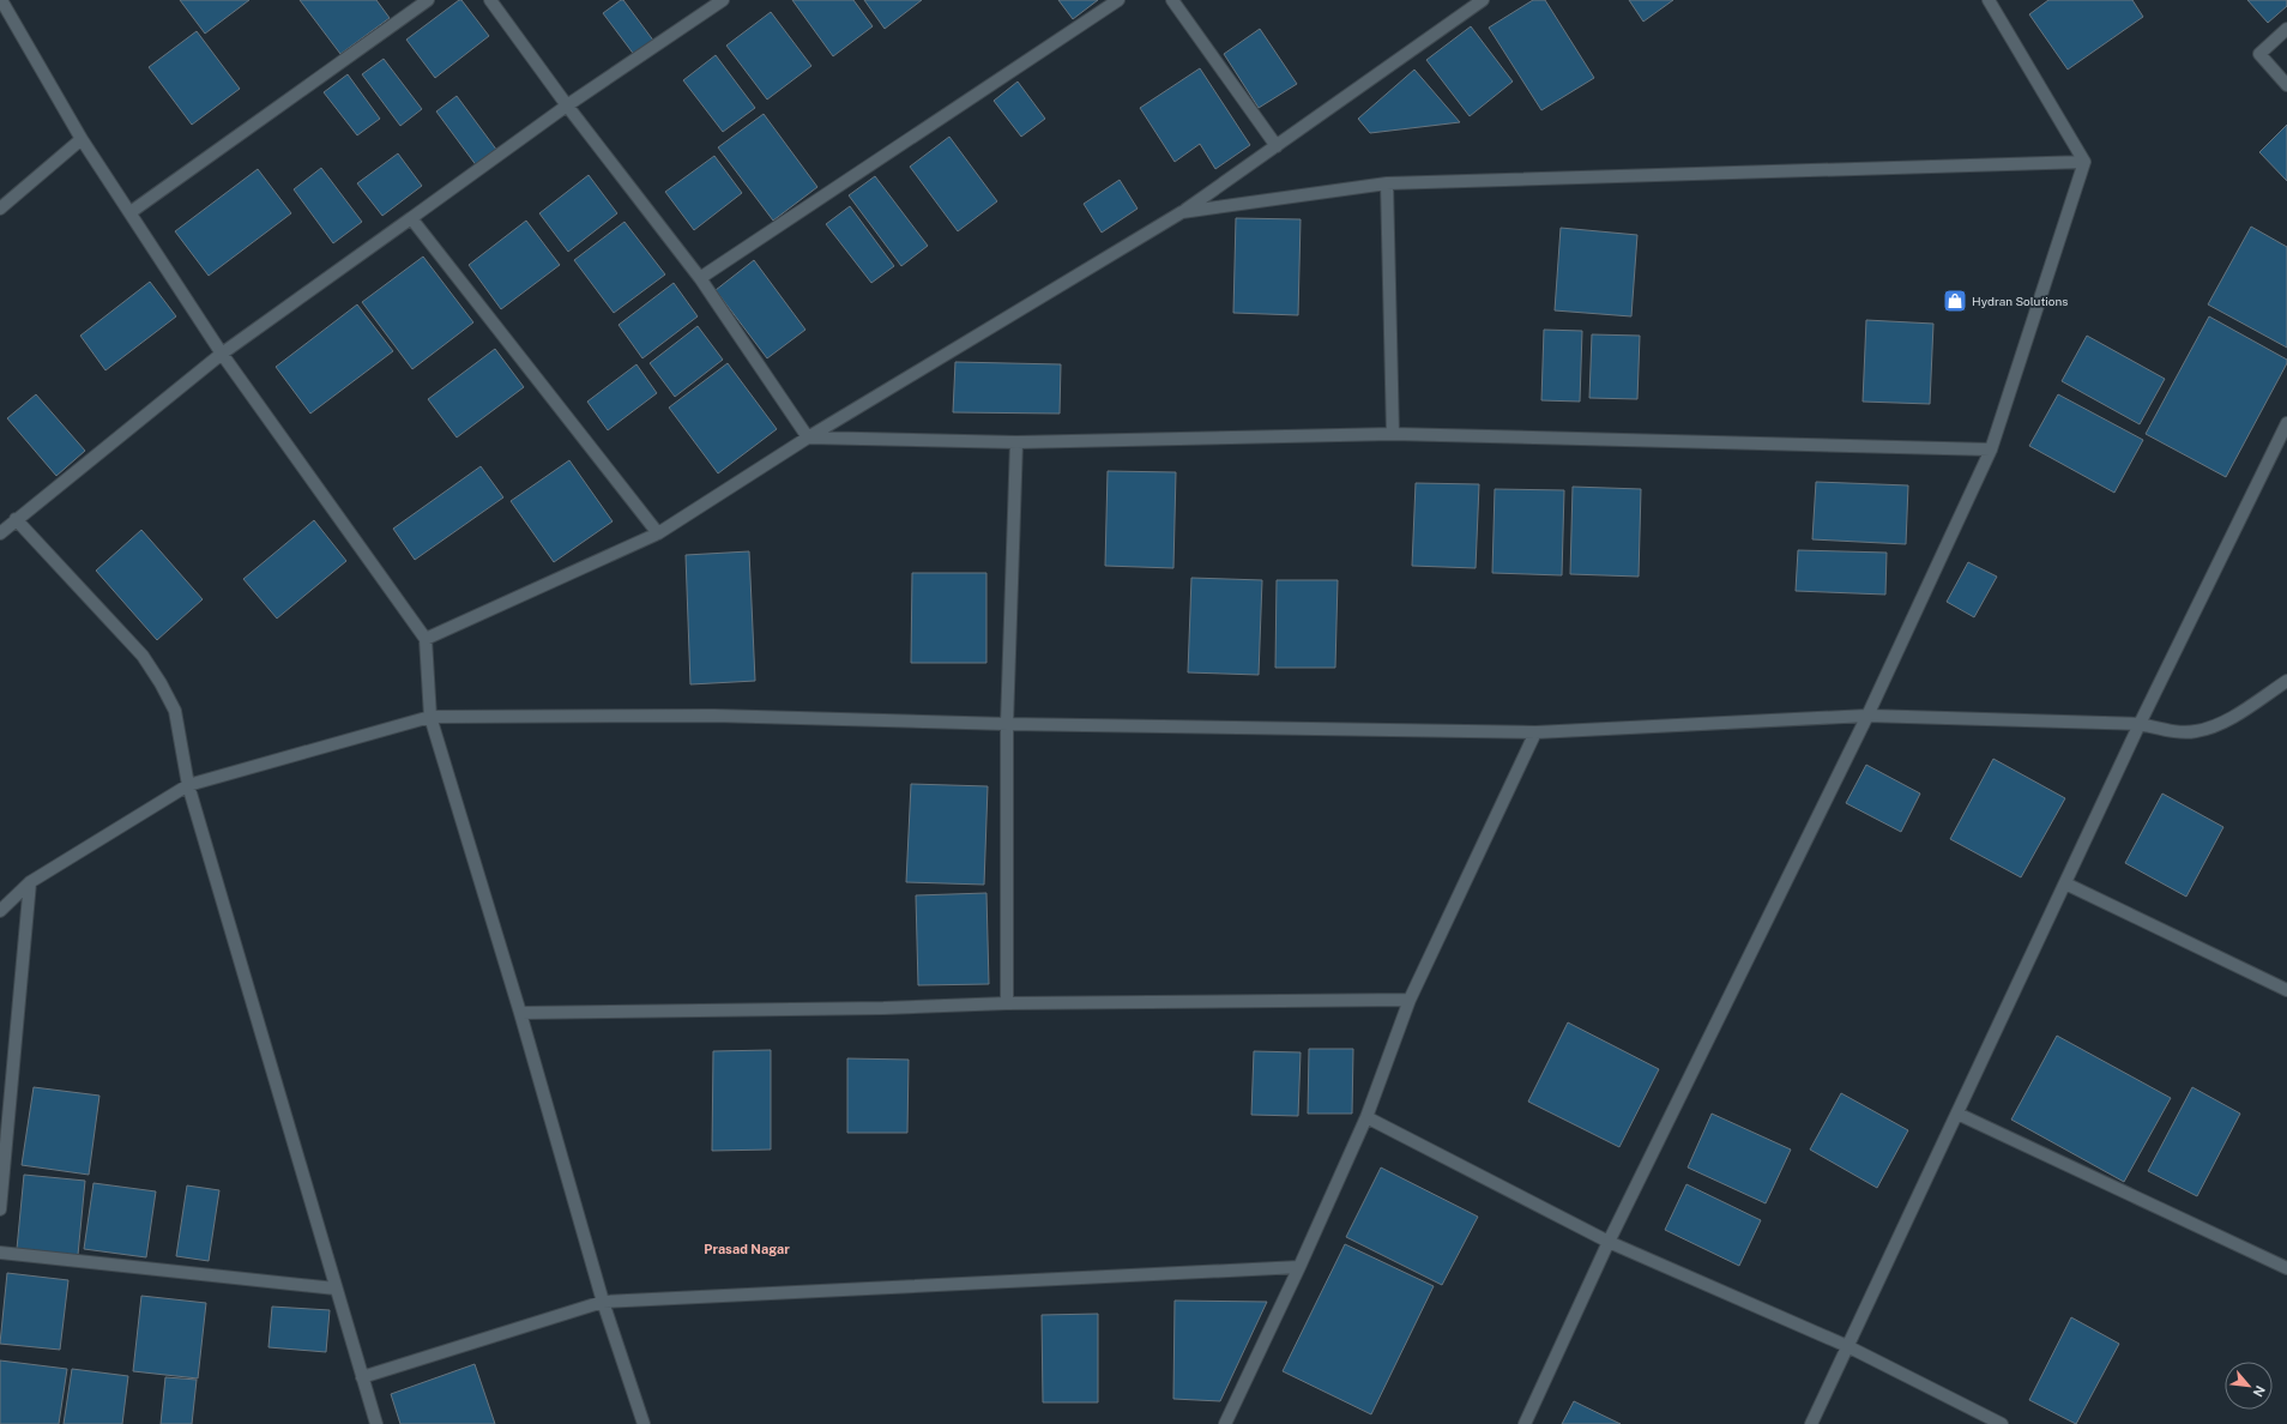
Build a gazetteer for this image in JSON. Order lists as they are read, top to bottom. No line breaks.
{"districts":["Prasad Nagar"],"places":{"shop":["Hydran Solutions"]},"north":"bottom right"}
